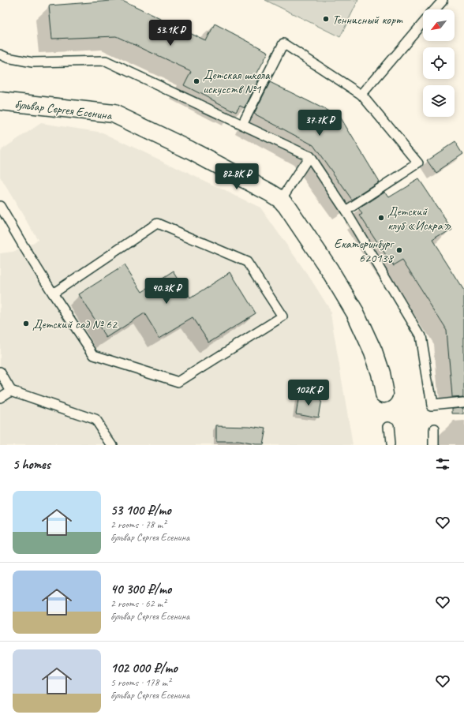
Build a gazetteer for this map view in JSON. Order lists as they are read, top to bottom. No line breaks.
{"streets":{"street":["бульвар Сергея Есенина"]},"places":["Теннисный корт","Детская школа искусств №1","Детский клуб «Искра»","Екатеринбург 620138","Детский сад № 62"],"north":"bottom left","page":{"price":["53.1K ₽","37.7K ₽","82.8K ₽","40.3K ₽","102K ₽"],"heading":"5 homes","list":[{"name":"53 100 ₽/mo","note":"2 rooms · 78 m² · бульвар Сергея Есенина"},{"name":"40 300 ₽/mo","note":"2 rooms · 62 m² · бульвар Сергея Есенина"},{"name":"102 000 ₽/mo","note":"5 rooms · 178 m² · бульвар Сергея Есенина"}]}}
